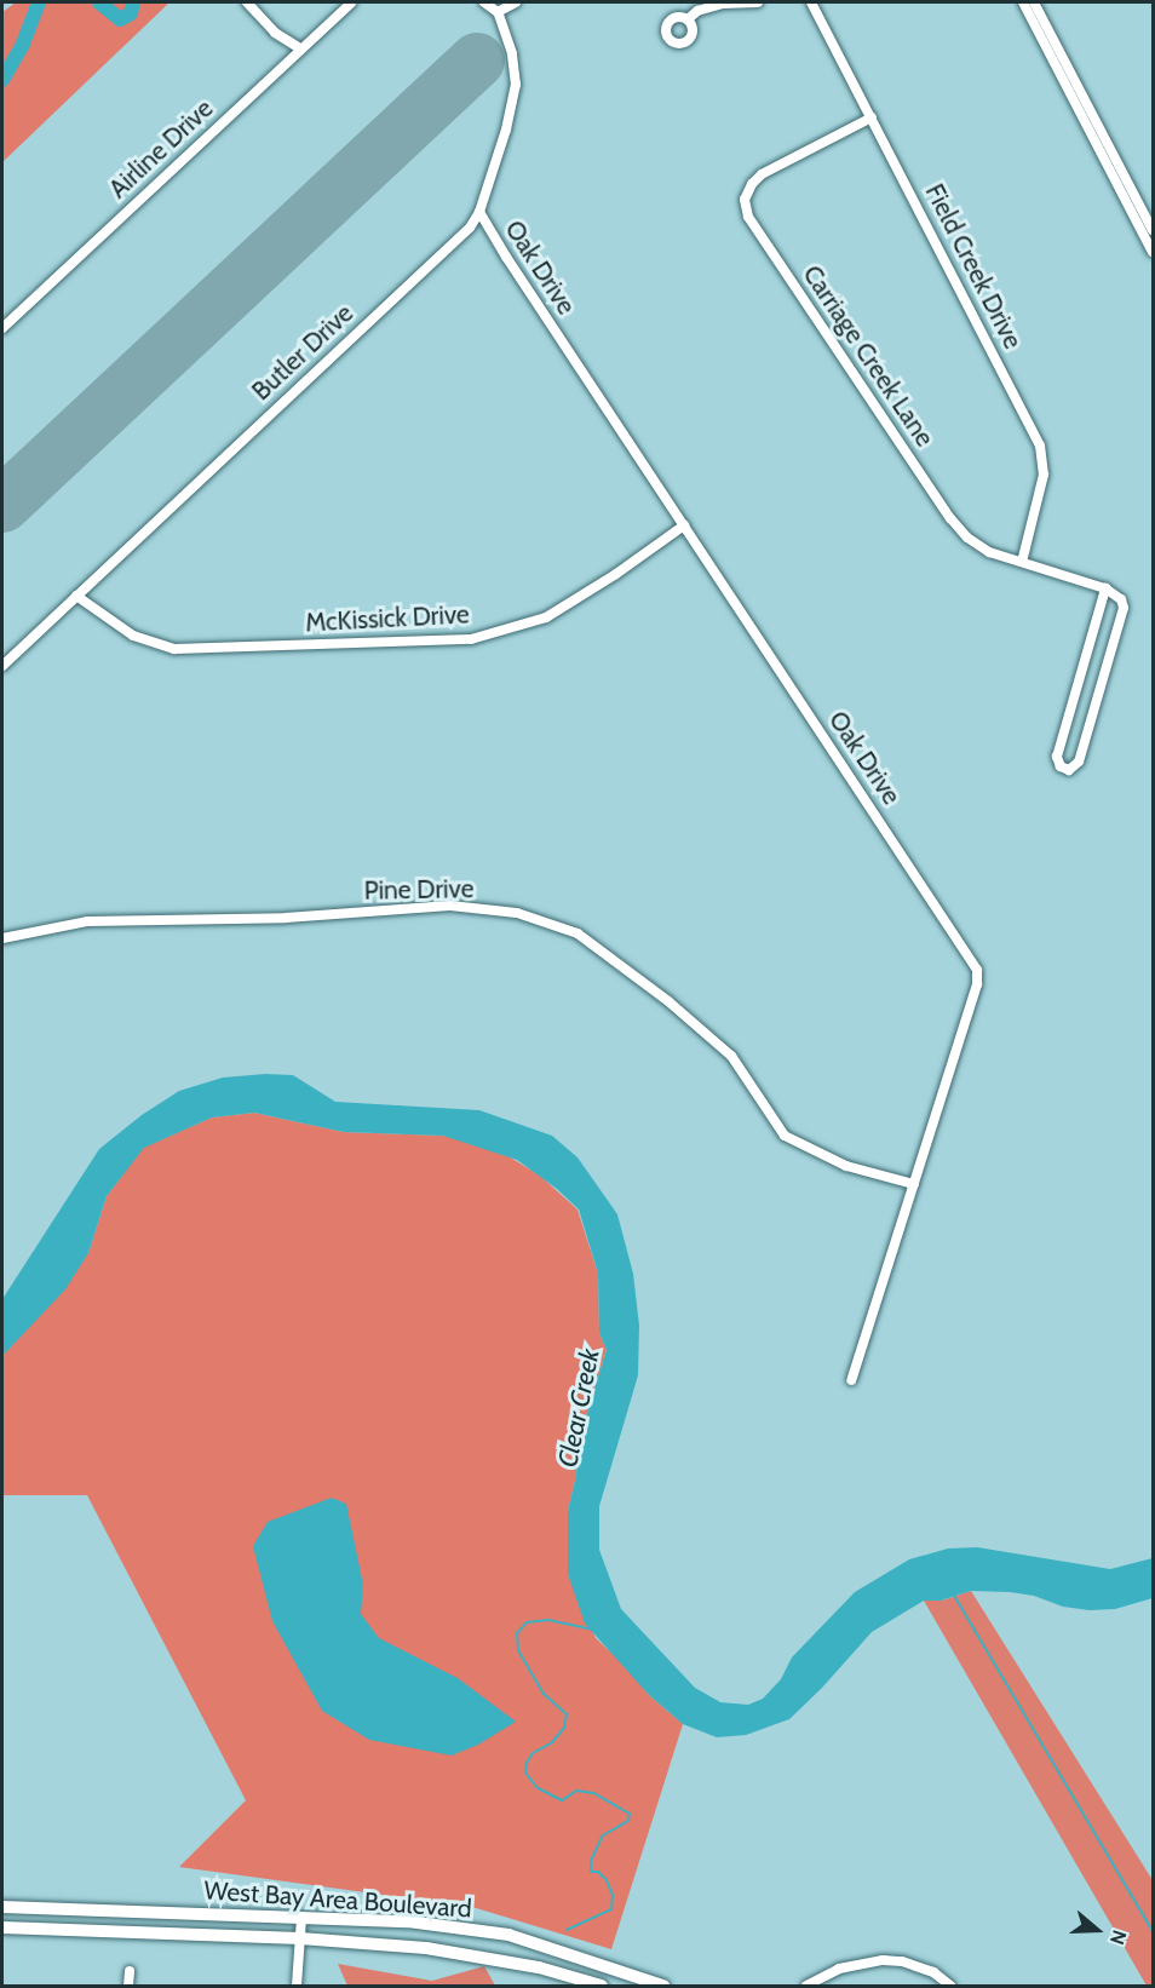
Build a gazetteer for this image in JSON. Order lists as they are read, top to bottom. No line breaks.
{"streets":{"main road":["West Bay Area Boulevard"],"street":["Airline Drive","Field Creek Drive","Oak Drive","Butler Drive","Carriage Creek Lane","McKissick Drive","Pine Drive"]},"crossings":[["Field Creek Drive","Carriage Creek Lane"],["Oak Drive","Butler Drive"],["Oak Drive","McKissick Drive"],["Oak Drive","Pine Drive"],["Butler Drive","McKissick Drive"]],"water":["Clear Creek"],"north":"right"}
